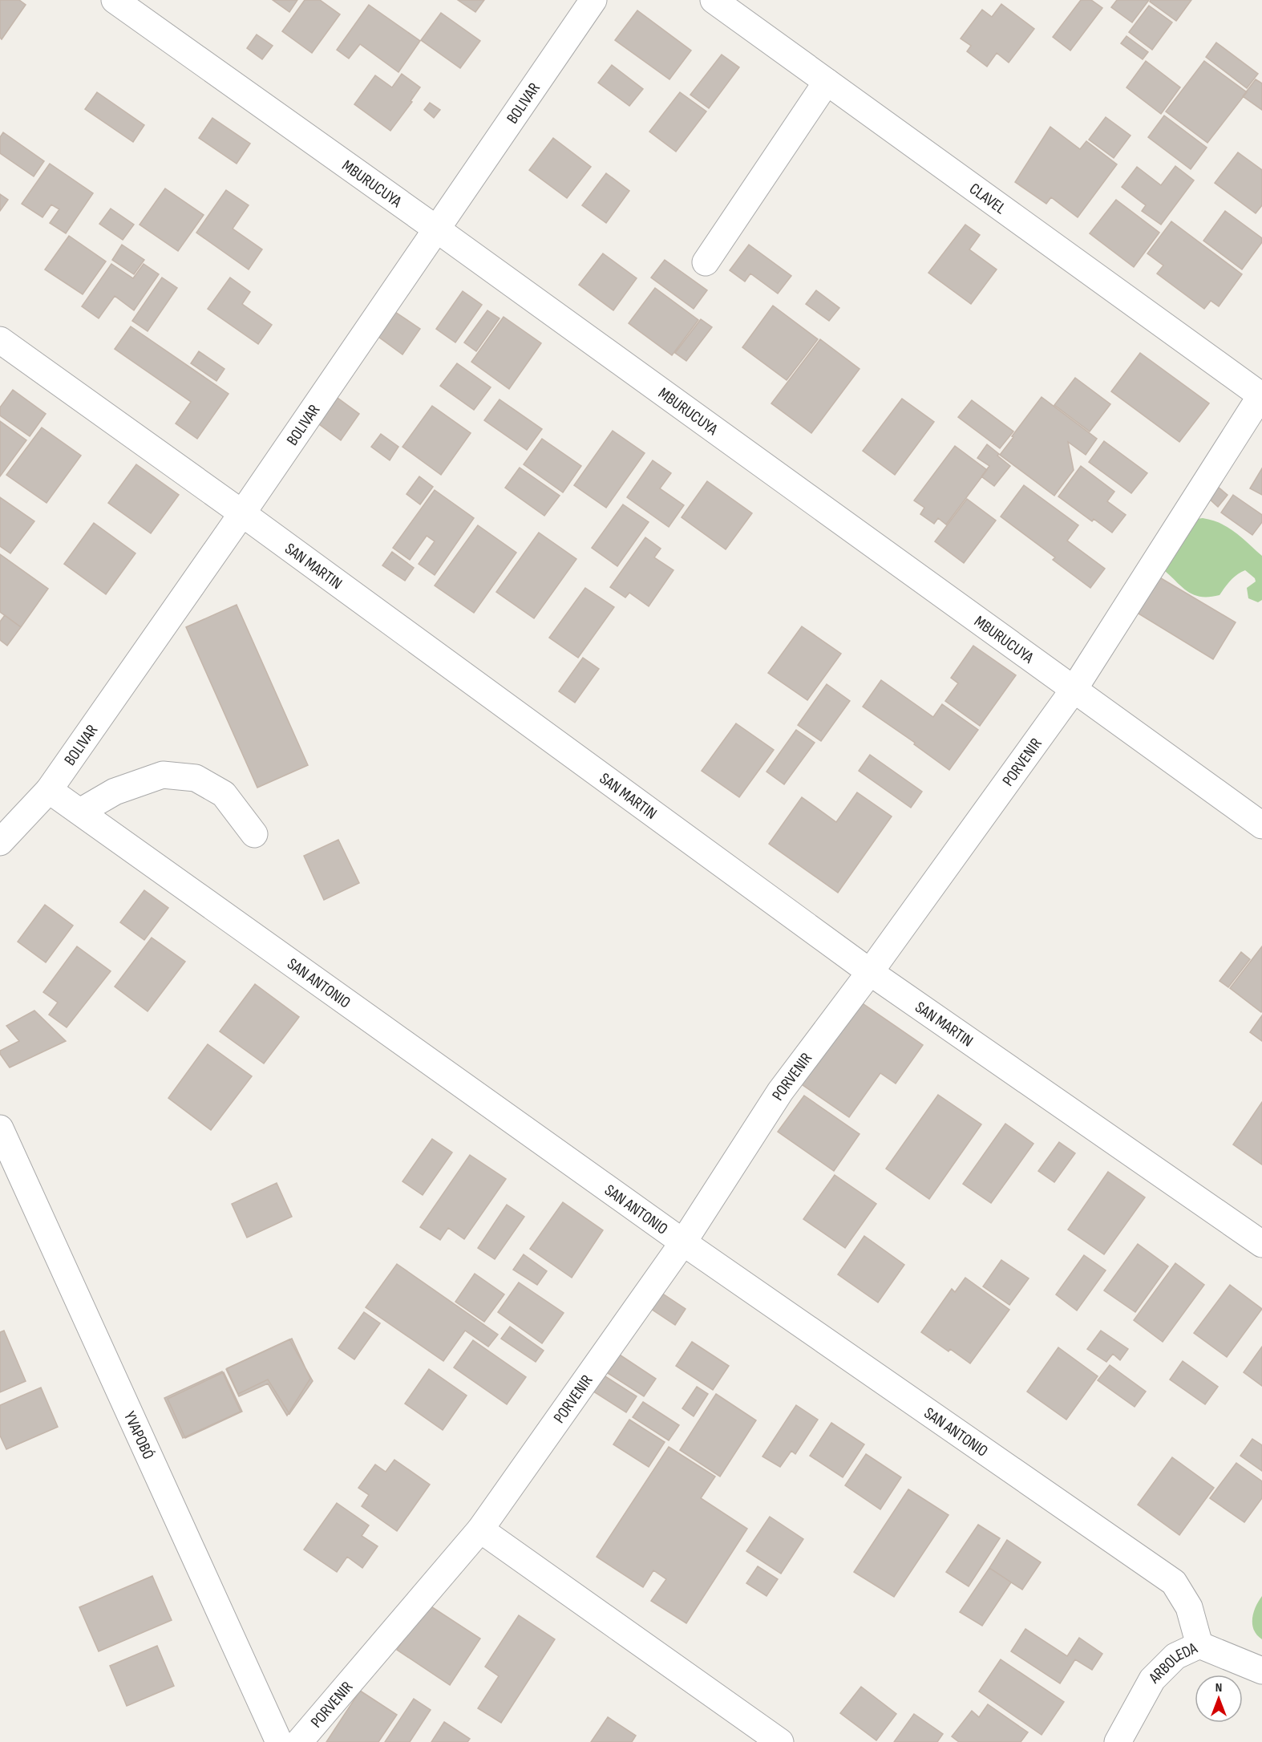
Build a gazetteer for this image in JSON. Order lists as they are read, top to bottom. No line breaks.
{"streets":{"street":["BOLIVAR","MBURUCUYA","CLAVEL","SAN MARTIN","PORVENIR","SAN ANTONIO","YVAPOBÓ","ARBOLEDA"]},"crossings":[["BOLIVAR","MBURUCUYA"],["BOLIVAR","SAN MARTIN"],["BOLIVAR","SAN ANTONIO"],["MBURUCUYA","PORVENIR"],["CLAVEL","PORVENIR"],["SAN MARTIN","PORVENIR"],["PORVENIR","SAN ANTONIO"],["SAN ANTONIO","ARBOLEDA"]],"north":"top"}
